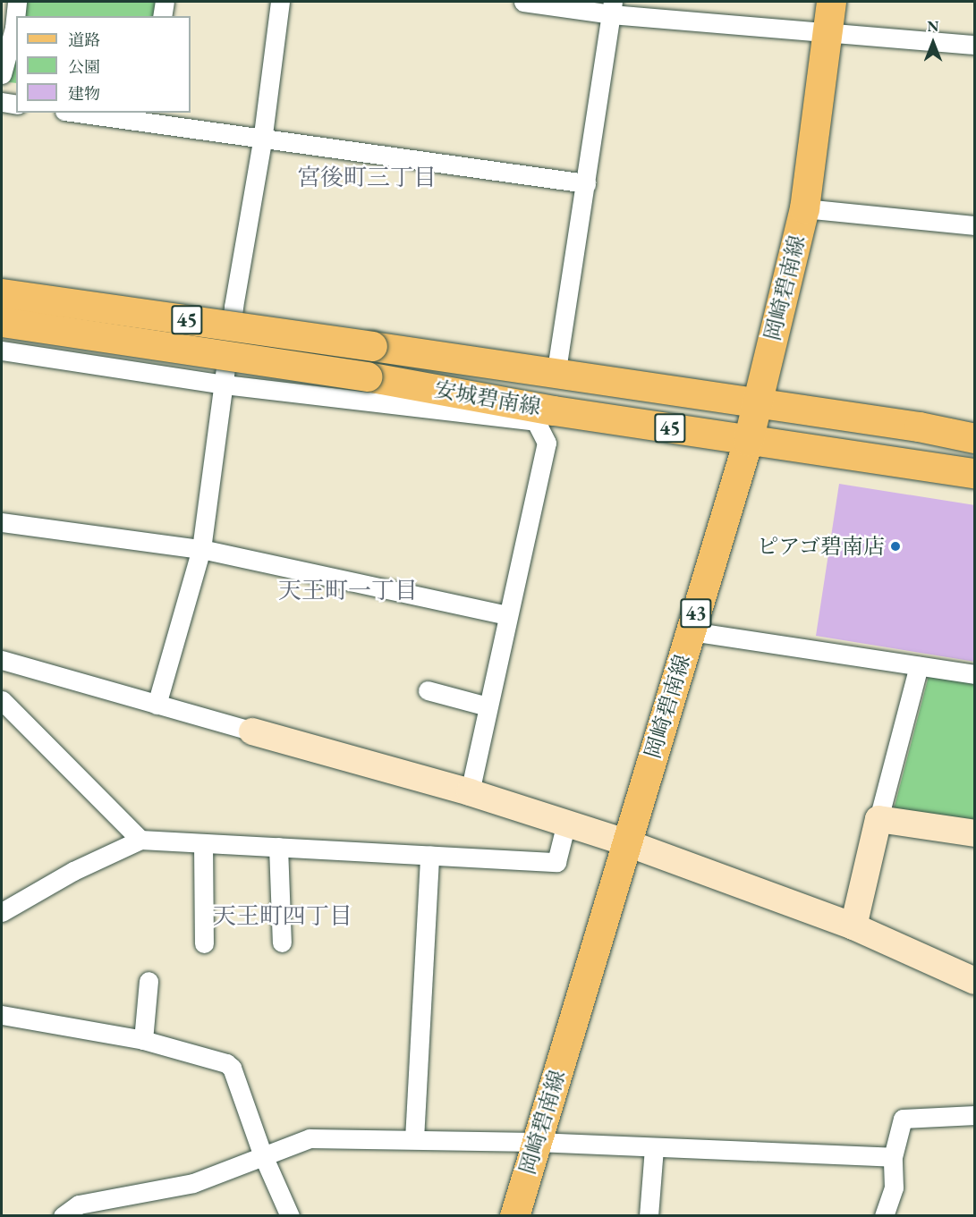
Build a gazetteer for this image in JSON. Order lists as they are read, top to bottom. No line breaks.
{"streets":{"main road":["岡崎碧南線","45","安城碧南線","43"]},"crossings":[["岡崎碧南線","安城碧南線"]],"districts":["宮後町三丁目","天王町一丁目","天王町四丁目"],"places":["ピアゴ碧南店"],"legend":["道路","公園","建物"],"north":"top"}
